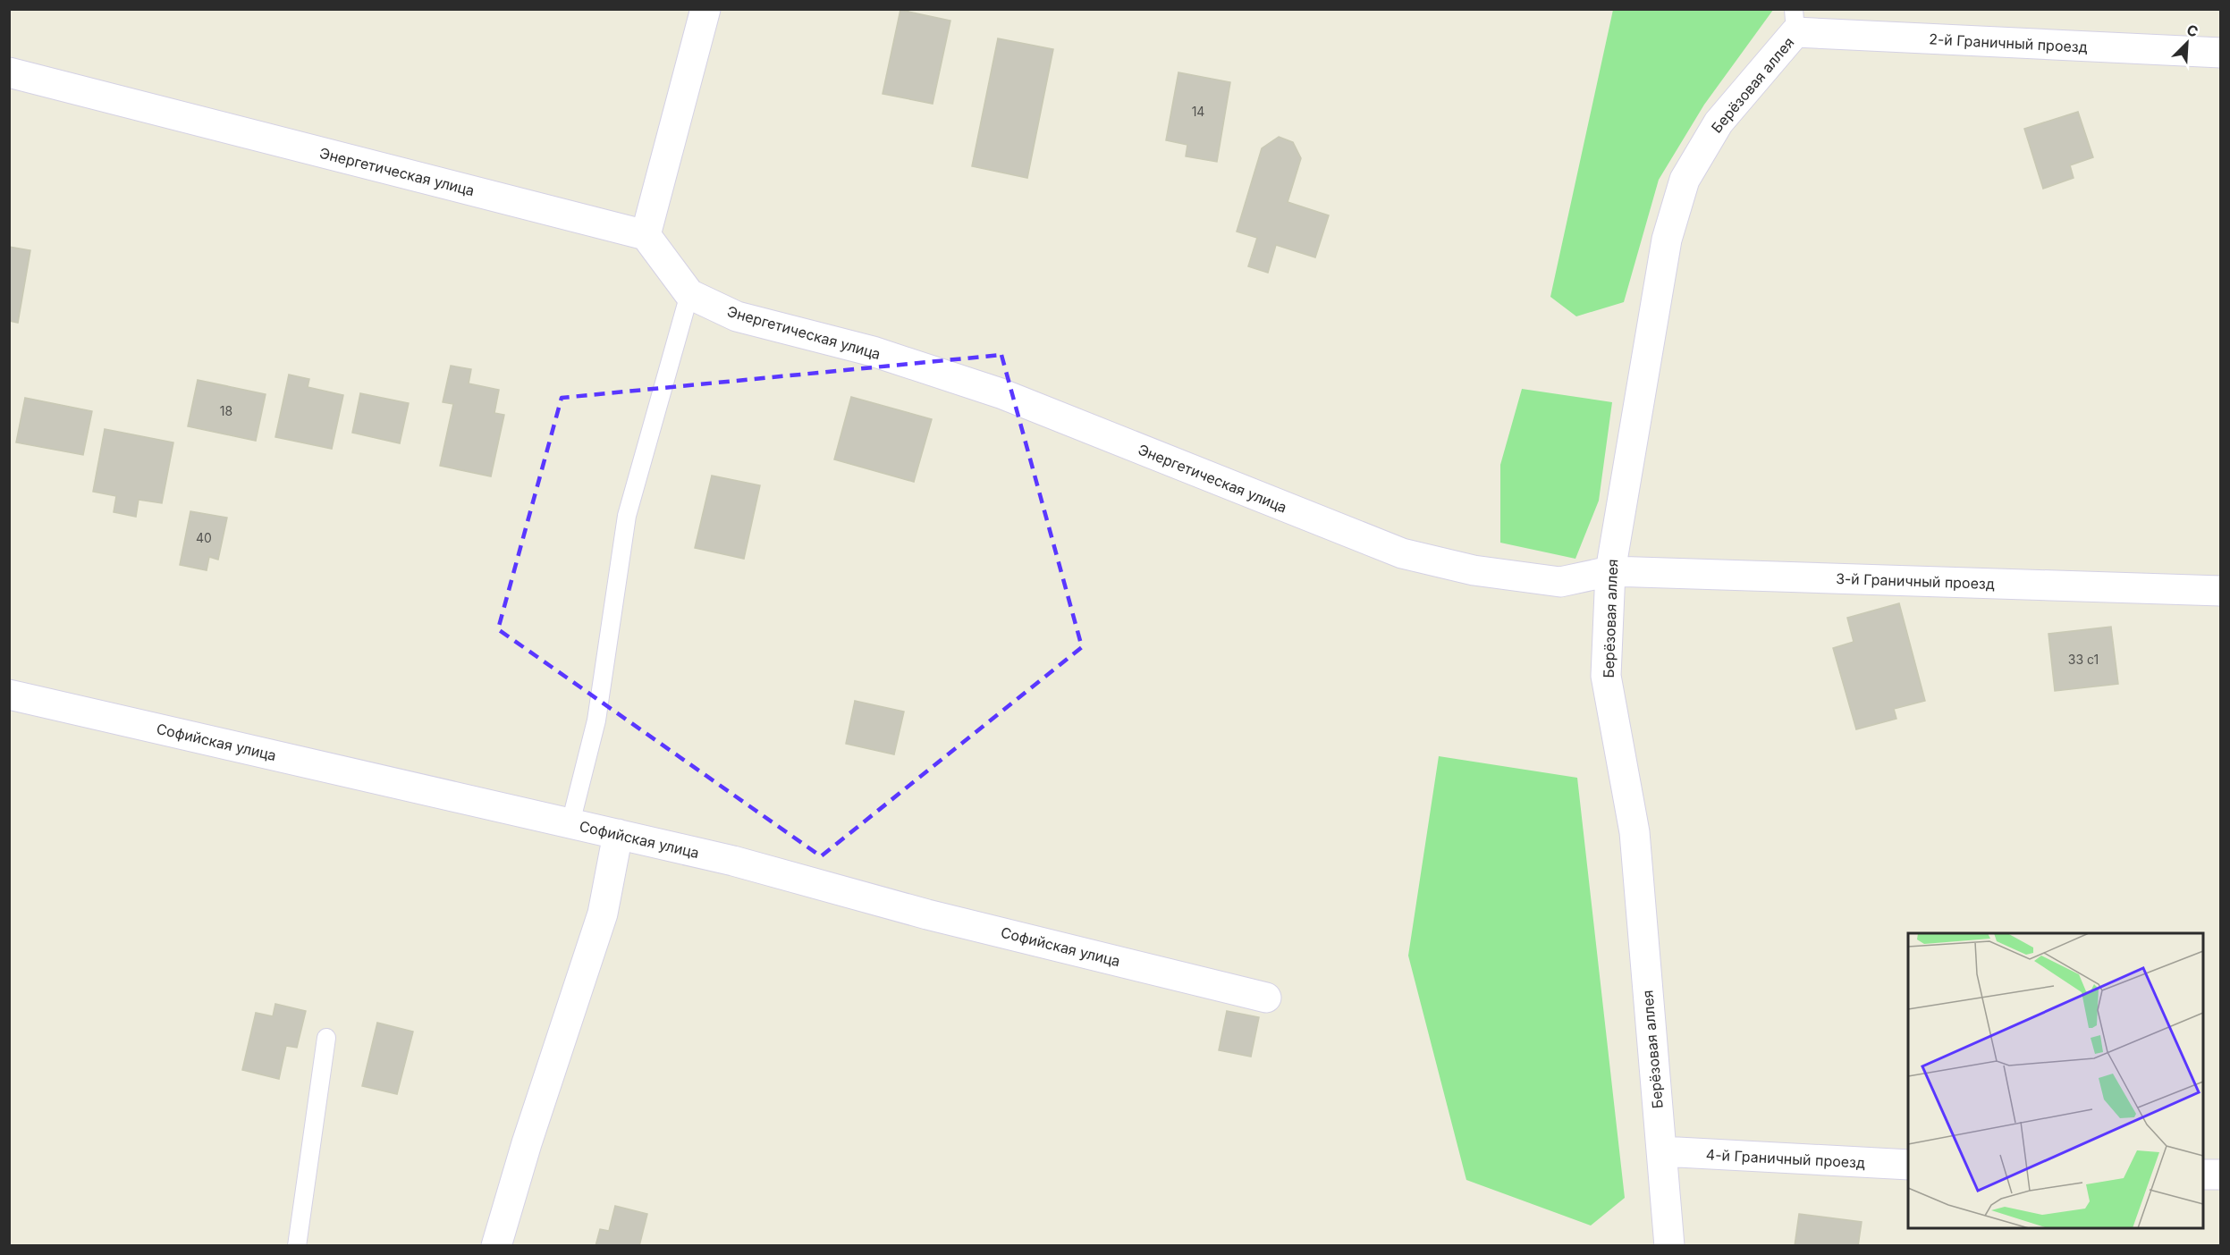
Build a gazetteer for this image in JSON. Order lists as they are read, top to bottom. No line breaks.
{"streets":{"street":["2-й Граничный проезд","Берёзовая аллея","Энергетическая улица","3-й Граничный проезд","Софийская улица","4-й Граничный проезд"]},"crossings":[["2-й Граничный проезд","Берёзовая аллея"],["Берёзовая аллея","Энергетическая улица"],["Берёзовая аллея","3-й Граничный проезд"],["Берёзовая аллея","4-й Граничный проезд"],["Энергетическая улица","3-й Граничный проезд"]],"house_numbers":["14","18","40","33 с1"],"north":"top right"}
